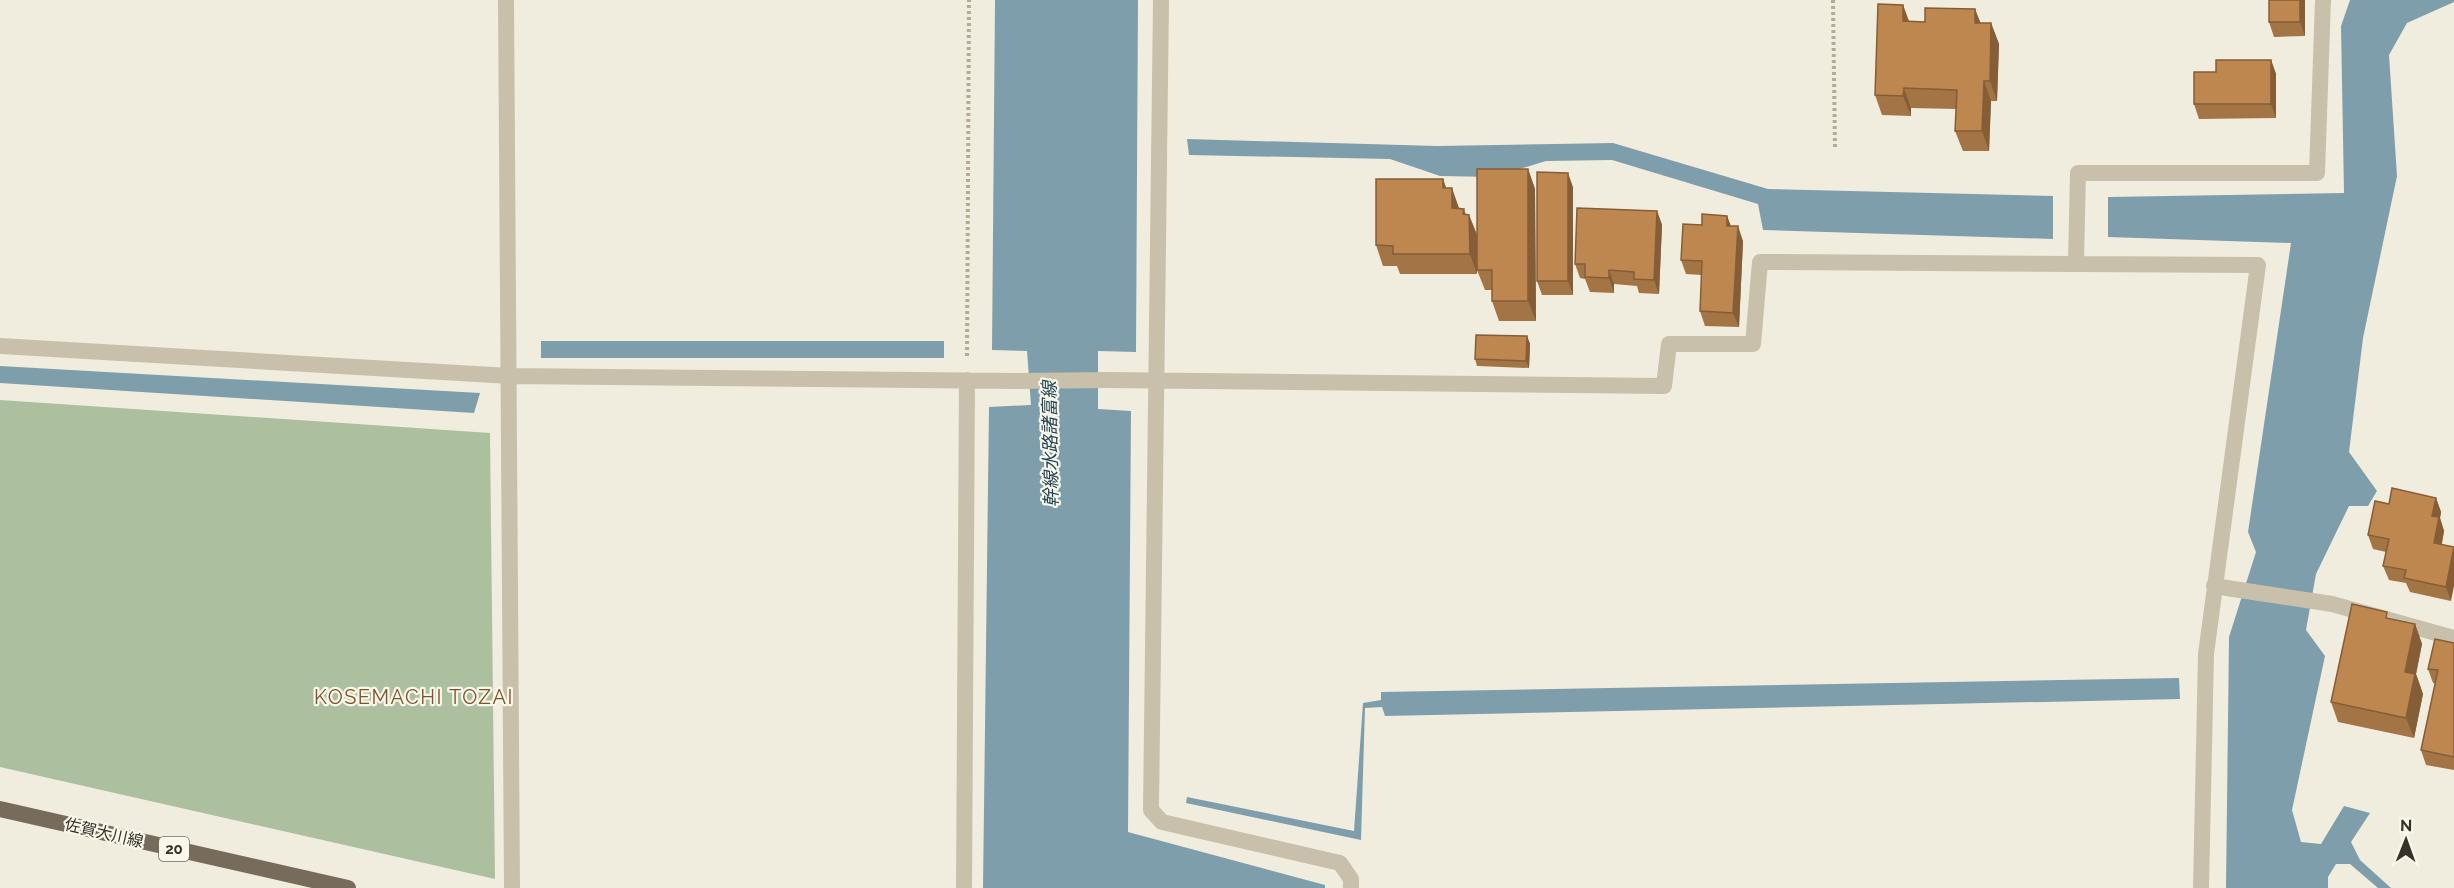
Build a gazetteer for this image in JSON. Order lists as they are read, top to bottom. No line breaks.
{"streets":{"main road":["佐賀大川線","20"]},"districts":["KOSEMACHI TOZAI"],"water":["幹線水路諸富線"],"north":"top"}
